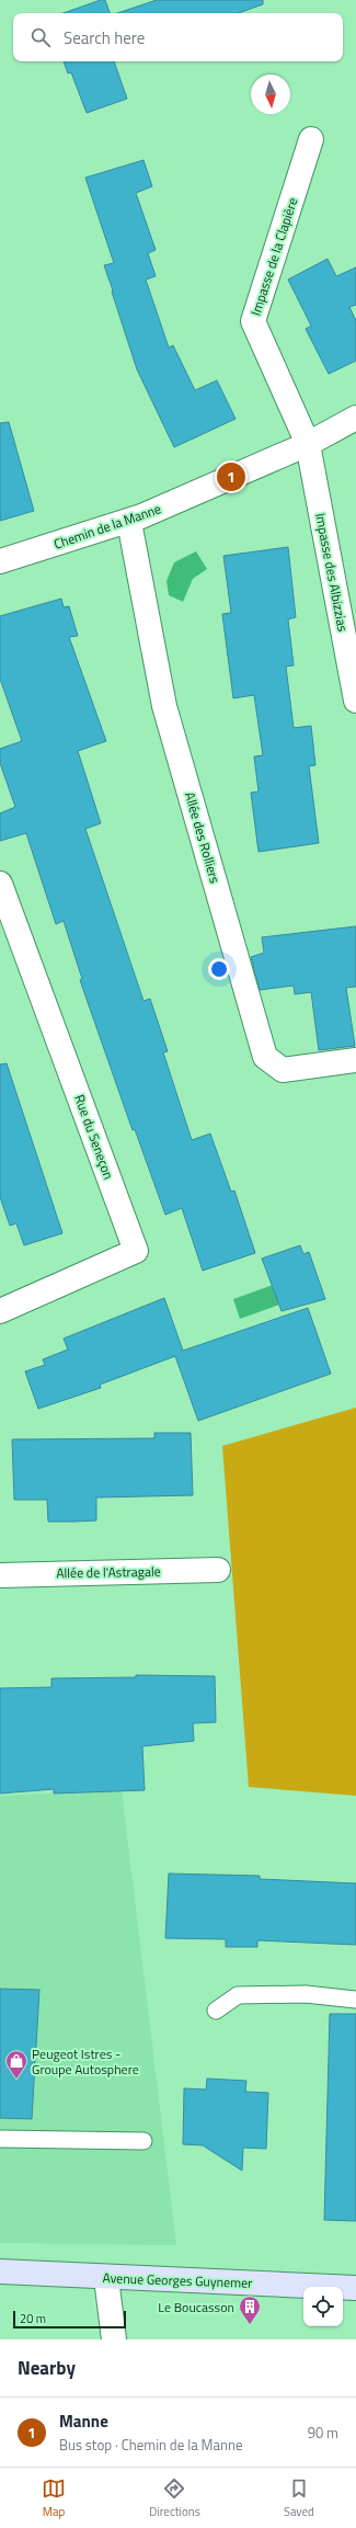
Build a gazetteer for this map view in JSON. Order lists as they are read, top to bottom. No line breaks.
{"streets":{"main road":["Avenue Georges Guynemer"],"street":["Impasse de la Clapière","Chemin de la Manne","Impasse des Albizzias","Allée des Rolliers","Rue du Seneçon","Allée de l'Astragale"]},"crossings":[["Impasse de la Clapière","Chemin de la Manne"],["Impasse de la Clapière","Impasse des Albizzias"],["Chemin de la Manne","Impasse des Albizzias"],["Chemin de la Manne","Allée des Rolliers"]],"places":{"shop":["Peugeot Istres - Groupe Autosphere"],"building":["Le Boucasson"]},"scale_bar":"20 m","north":"bottom","page":{"search":"Search here","pins":"1","scale":"20 m","heading":"Nearby","list":[{"mark":"1","name":"Manne","note":"Bus stop · Chemin de la Manne","value":"90 m"}],"nav":["Map","Directions","Saved"]}}
